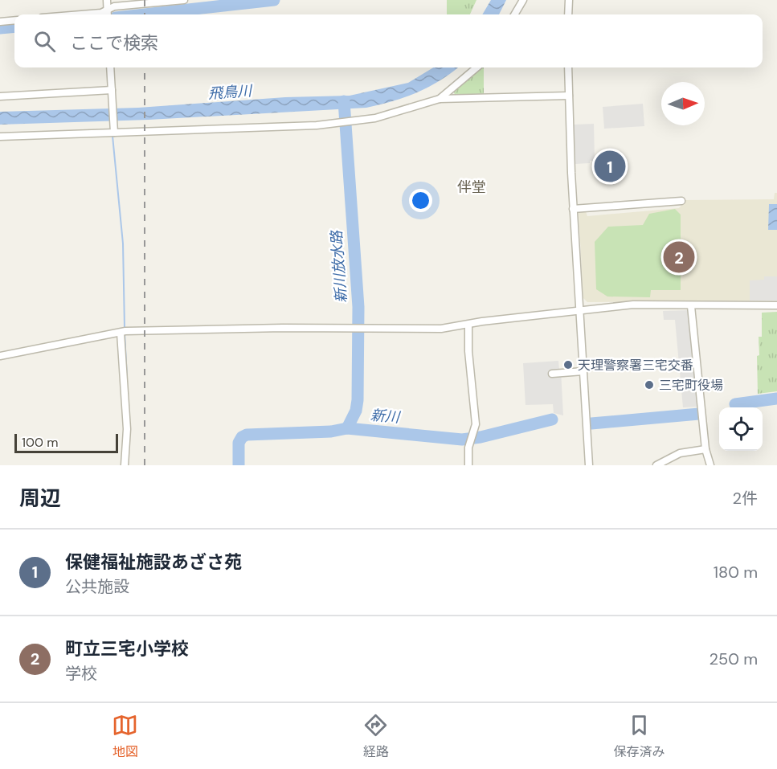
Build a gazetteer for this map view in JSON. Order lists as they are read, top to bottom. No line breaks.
{"districts":["伴堂"],"water":["飛鳥川","新川放水路","新川"],"places":["天理警察署三宅交番","三宅町役場"],"scale_bar":"100 m","north":"right","page":{"search":"ここで検索","pins":["1","2"],"scale":"100 m","heading":["周辺","2件"],"list":[{"mark":"1","name":"保健福祉施設あざさ苑","note":"公共施設","value":"180 m"},{"mark":"2","name":"町立三宅小学校","note":"学校","value":"250 m"}],"nav":["地図","経路","保存済み"]}}
